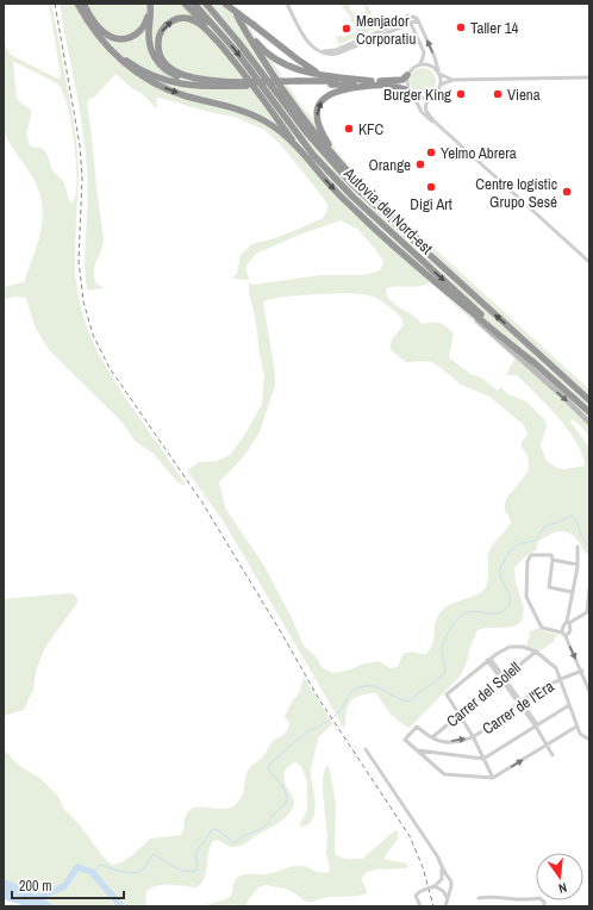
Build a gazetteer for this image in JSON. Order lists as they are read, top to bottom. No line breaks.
{"streets":{"highway":["Autovia del Nord-est"],"street":["Carrer del Solell","Carrer de l'Era"]},"crossings":[["Carrer del Solell","Carrer de l'Era"]],"places":["Taller 14","Menjador Corporatiu","Burger King","Viena","KFC","Yelmo Abrera","Orange","Digi Art","Centre logístic Grupo Sesé"],"scale_bar":"200 m","north":"bottom"}
